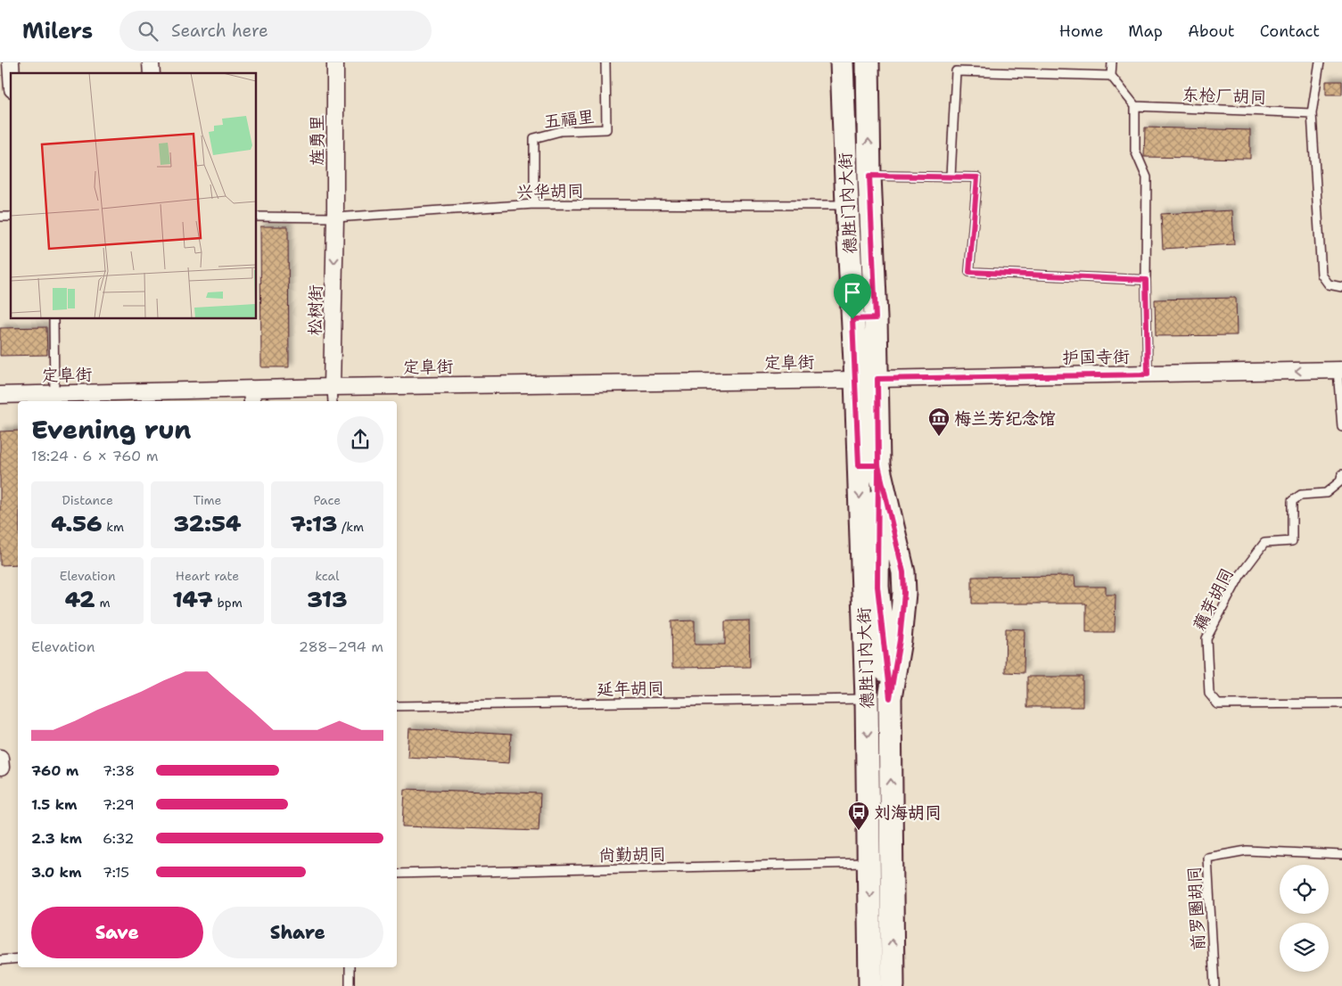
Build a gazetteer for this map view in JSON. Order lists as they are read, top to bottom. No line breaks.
{"streets":{"main road":["德胜门内大街"],"street":["旌勇里","松树街","护国寺街","定阜街"],"lane":["东枪厂胡同","五福里","兴华胡同","藕芽胡同","延年胡同","尚勤胡同","前罗圈胡同"]},"crossings":[["五福里","兴华胡同"],["旌勇里","兴华胡同"],["旌勇里","松树街"],["兴华胡同","德胜门内大街"],["兴华胡同","松树街"],["德胜门内大街","护国寺街"],["德胜门内大街","定阜街"],["德胜门内大街","延年胡同"],["德胜门内大街","尚勤胡同"],["松树街","定阜街"],["护国寺街","定阜街"]],"one_way":["松树街","护国寺街"],"places":{"museum":["梅兰芳纪念馆"],"bus stop":["刘海胡同"]},"page":{"header":"Milers","search":"Search here","nav":["Home","Map","About","Contact"],"heading":["Evening run","18:24 · 6 × 760 m"],"stats":[["Distance","4.56 km"],["Time","32:54"],["Pace","7:13 /km"],["Elevation","42 m"],["Heart rate","147 bpm"],["kcal","313"]],"chart":["Elevation","288–294 m"],"list":[{"name":"760 m","note":"7:38"},{"name":"1.5 km","note":"7:29"},{"name":"2.3 km","note":"6:32"},{"name":"3.0 km","note":"7:15"}],"buttons":["Save","Share"]}}
